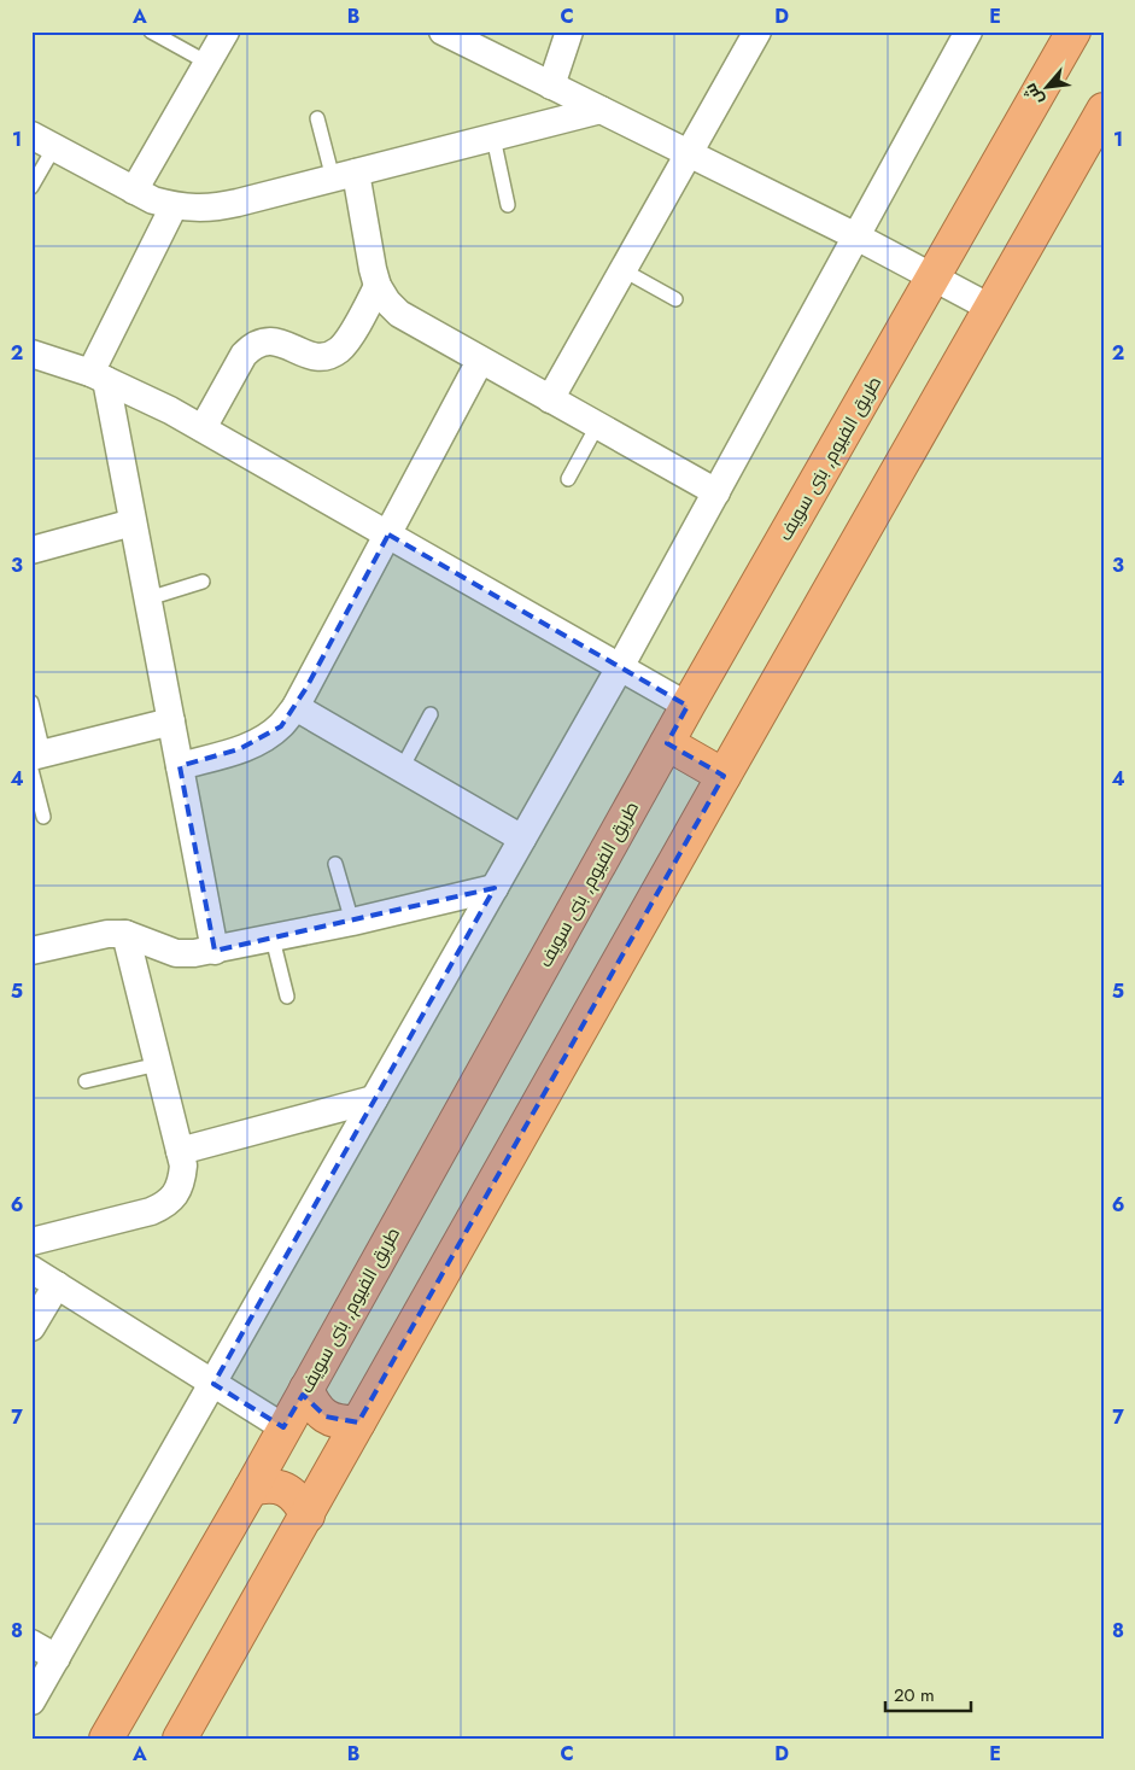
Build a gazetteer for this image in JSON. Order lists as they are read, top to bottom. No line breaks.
{"streets":{"highway":["طريق الفيوم, بنى سويف"]},"scale_bar":"20 m","north":"bottom left","grid":{"columns":["A","B","C","D","E"],"rows":["1","2","3","4","5","6","7","8"]}}
